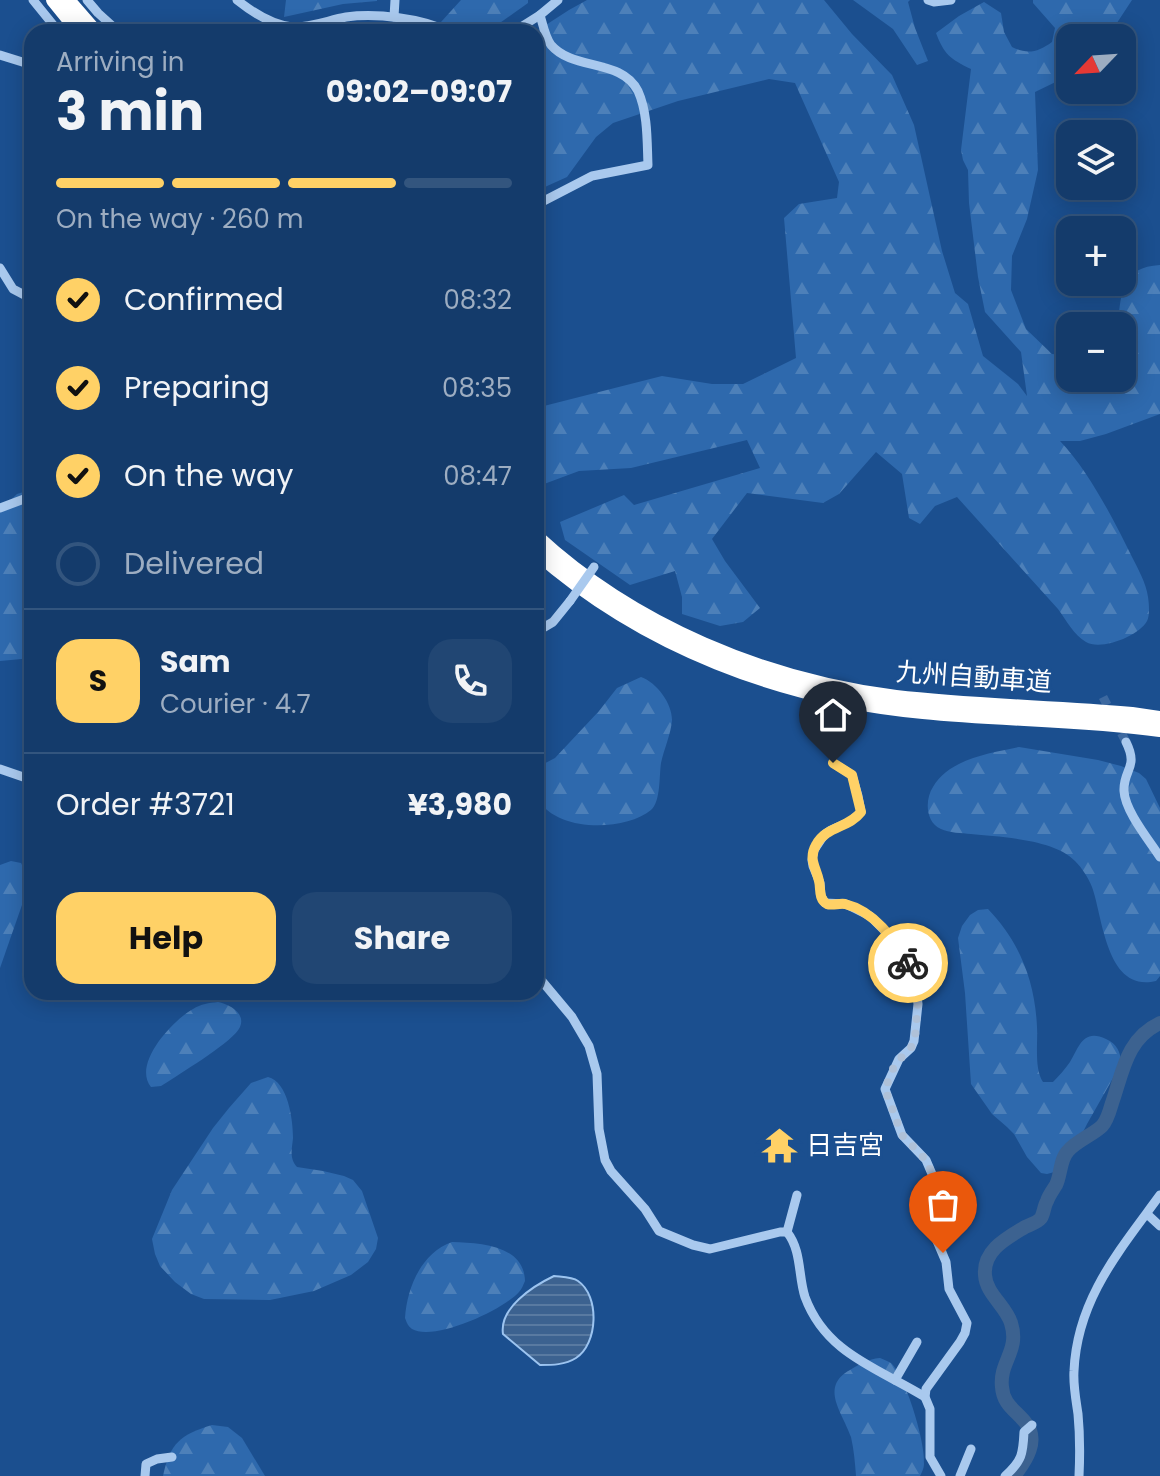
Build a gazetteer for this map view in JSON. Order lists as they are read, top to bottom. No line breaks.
{"streets":{"highway":["九州自動車道"]},"places":{"temple":["日吉宮"]},"north":"bottom left","page":{"map_buttons":["+","−"],"heading":["3 min","Arriving in","09:02–09:07"],"panel":["Sam","Courier · 4.7","Order #3721","¥3,980"],"bar":"On the way · 260 m","list":[["Confirmed","08:32"],["Preparing","08:35"],["On the way","08:47"],"Delivered"],"round":"S","buttons":["Help","Share"]}}
